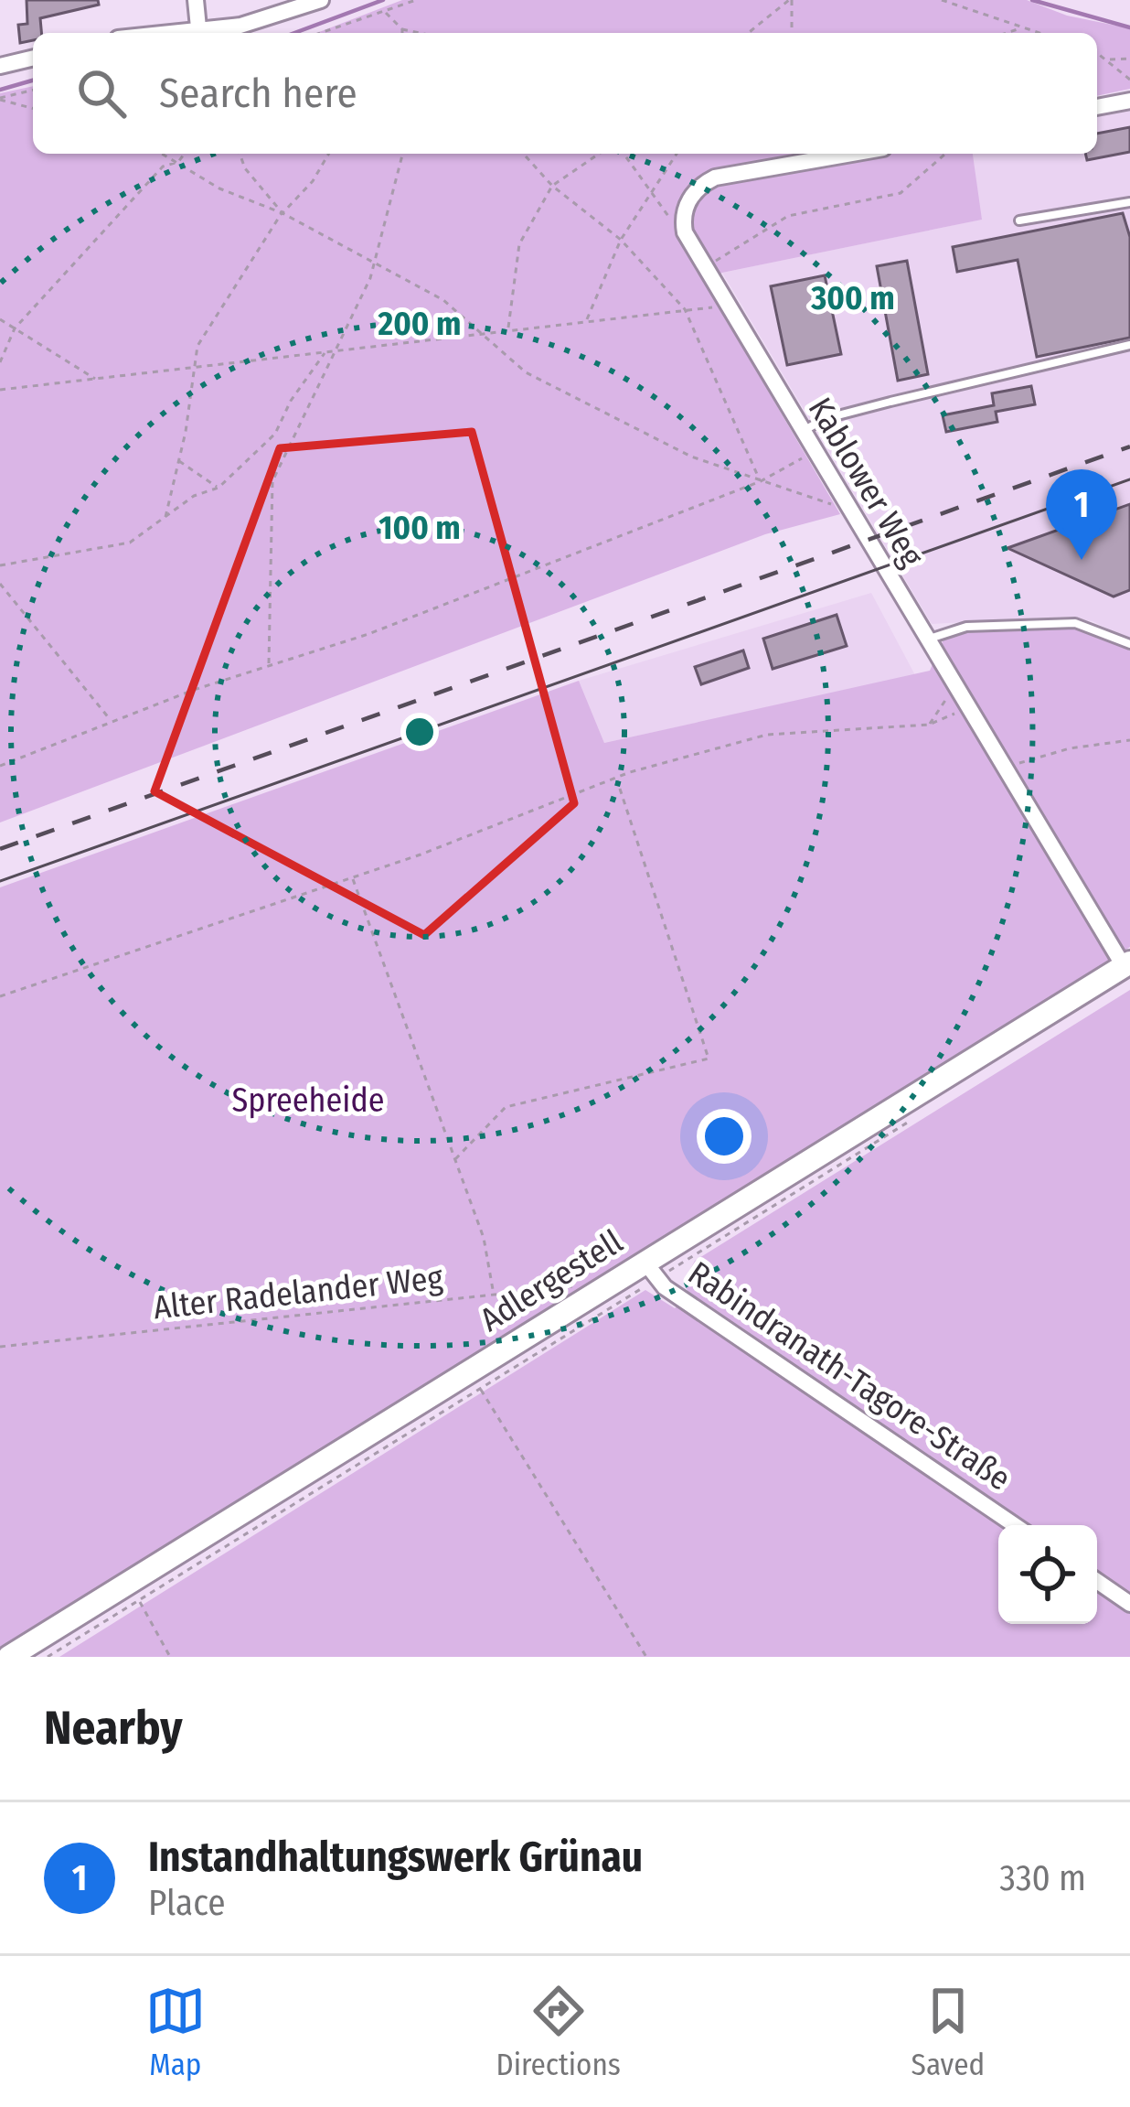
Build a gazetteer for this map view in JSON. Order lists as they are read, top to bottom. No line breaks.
{"streets":{"main road":["Adlergestell"],"street":["Kablower Weg","Rabindranath-Tagore-Straße"],"path":["Alter Radelander Weg"]},"crossings":[["Kablower Weg","Adlergestell"],["Adlergestell","Alter Radelander Weg"],["Adlergestell","Rabindranath-Tagore-Straße"]],"parks":["Spreeheide"],"page":{"search":"Search here","pins":"1","heading":"Nearby","list":[{"mark":"1","name":"Instandhaltungswerk Grünau","note":"Place","value":"330 m"}],"nav":["Map","Directions","Saved"]},"rings":["300 m","200 m","100 m"]}
